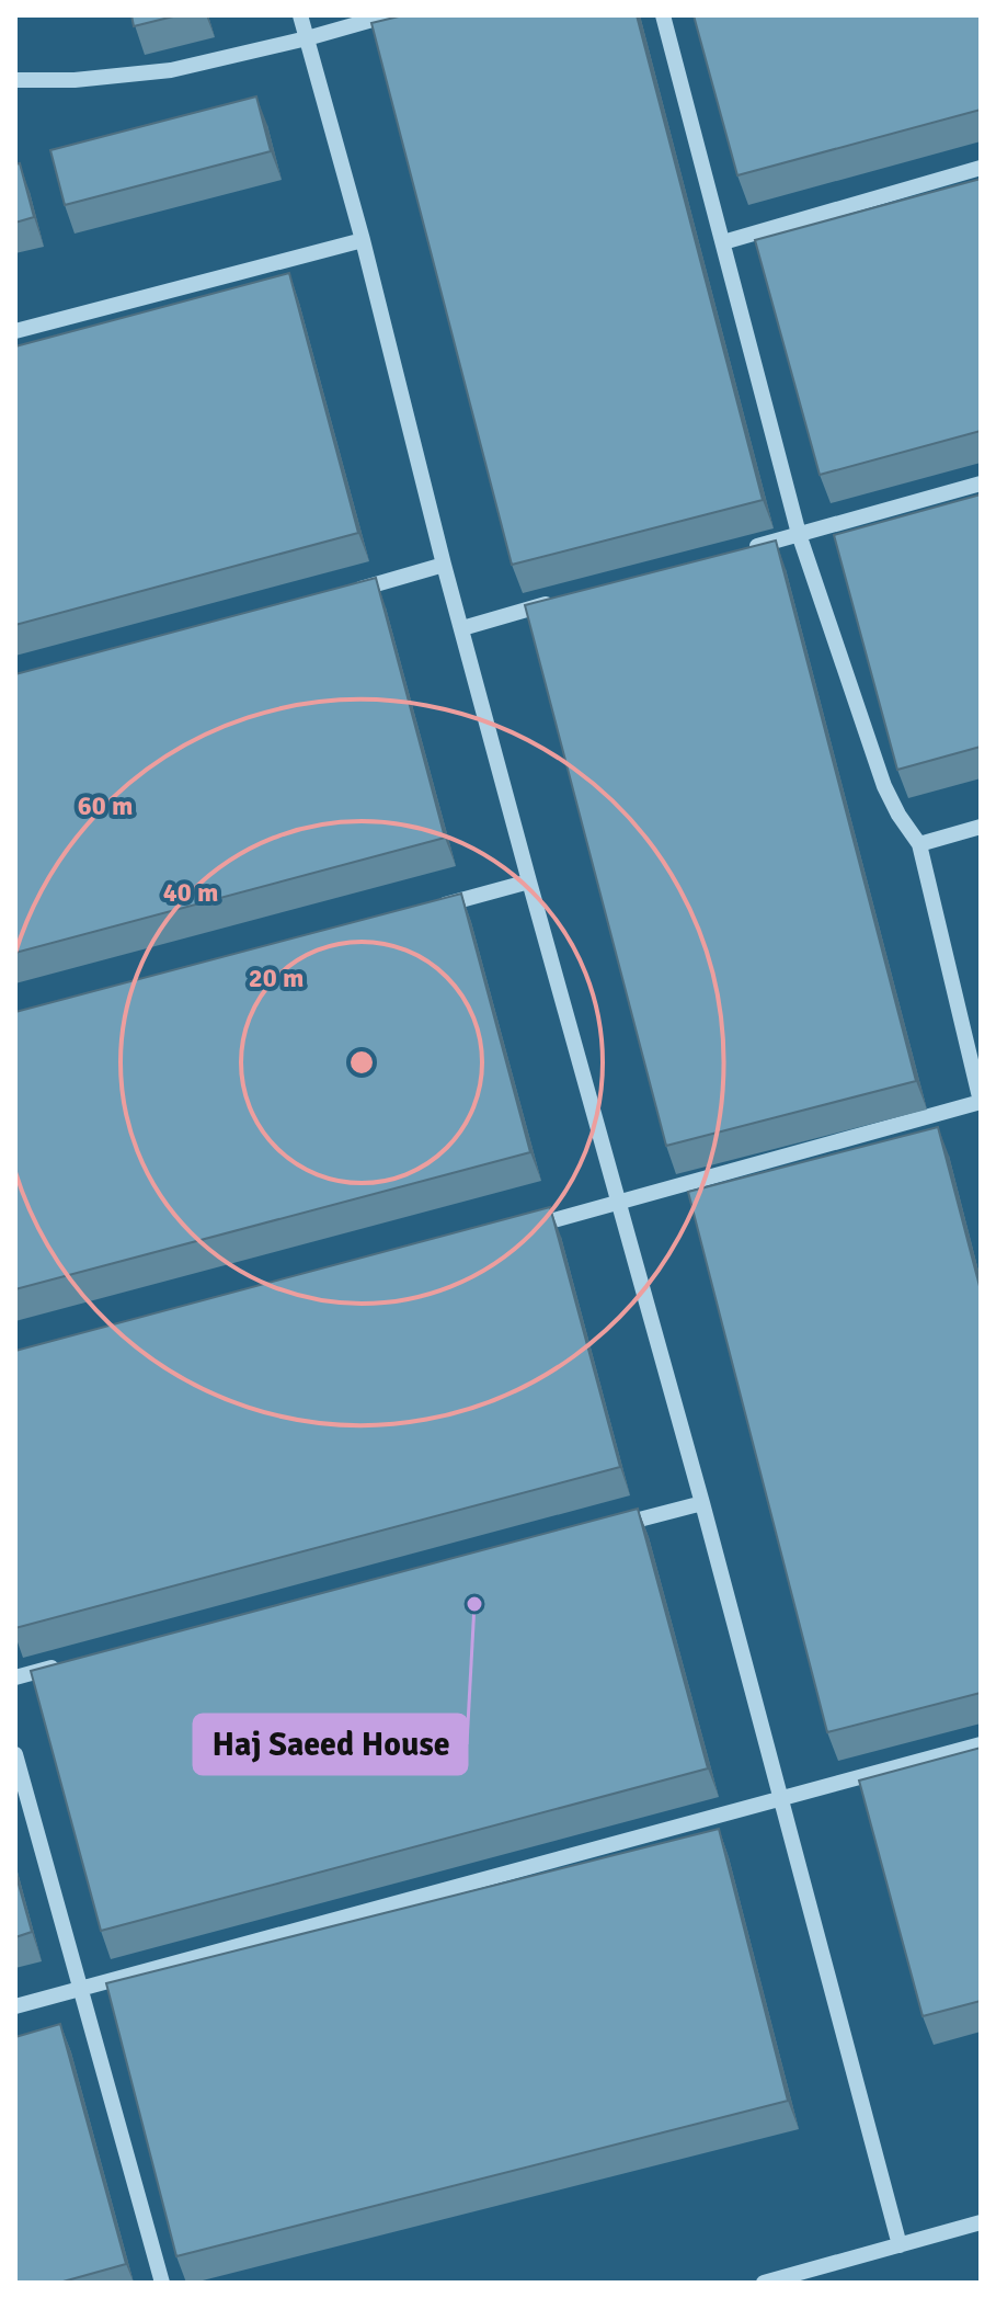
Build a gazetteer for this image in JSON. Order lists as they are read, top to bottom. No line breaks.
{"places":["Haj Saeed House"],"rings":["60 m","40 m","20 m"]}
